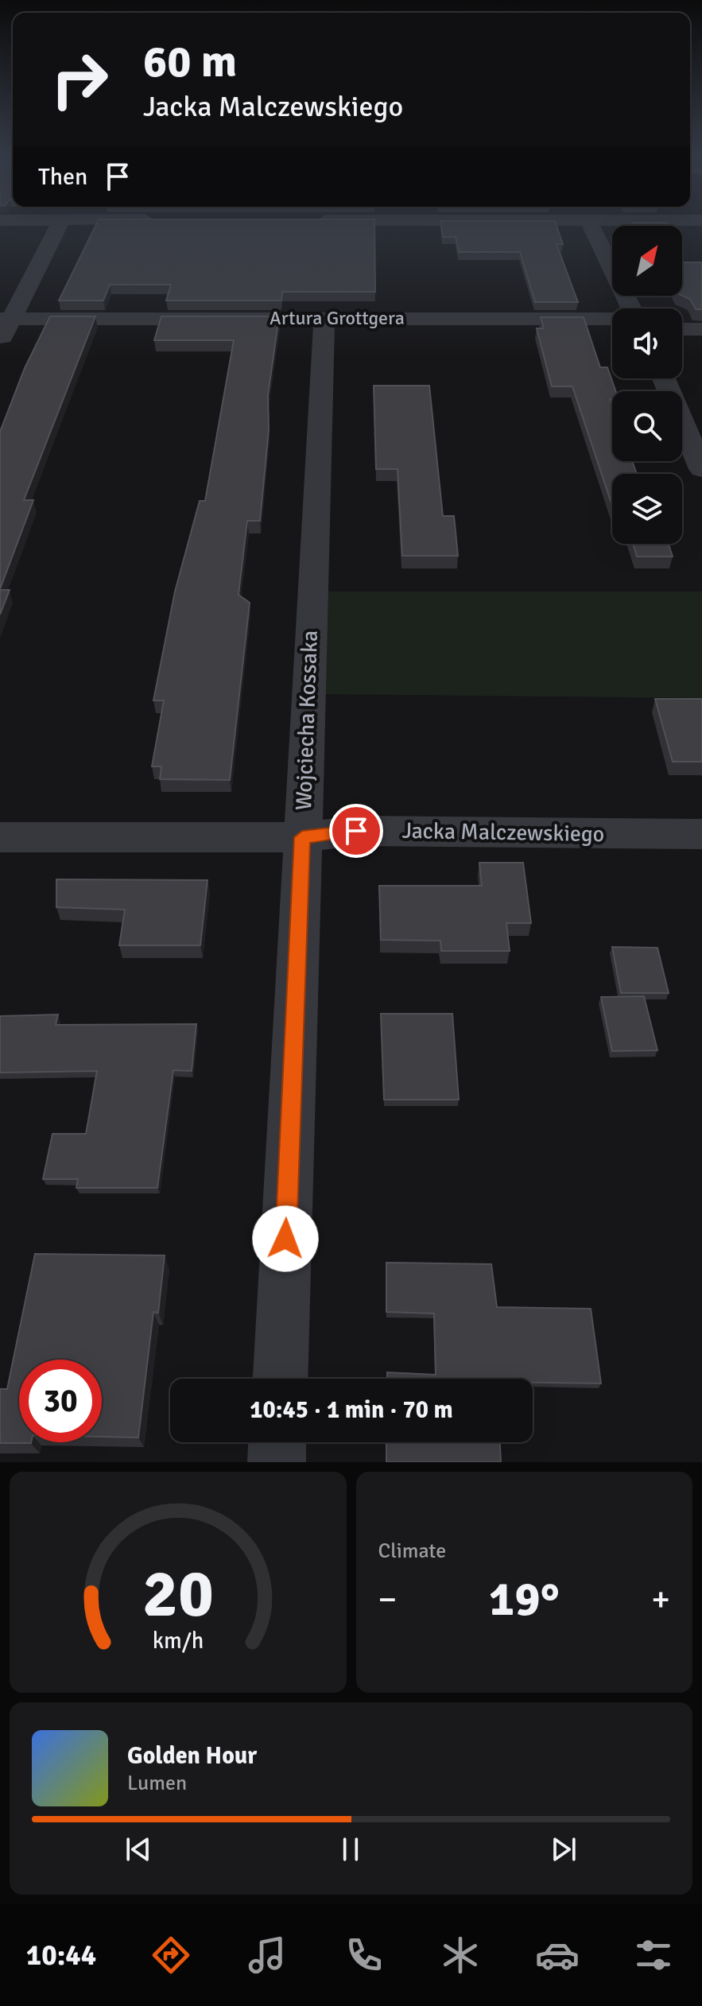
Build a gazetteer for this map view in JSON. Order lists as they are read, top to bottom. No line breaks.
{"streets":{"street":["Artura Grottgera","Wojciecha Kossaka","Jacka Malczewskiego"]},"crossings":[["Artura Grottgera","Wojciecha Kossaka"],["Wojciecha Kossaka","Jacka Malczewskiego"]],"north":"top right","page":{"turn":["60 m","Jacka Malczewskiego"],"then":"Then","limit":"30","trip":"10:45 · 1 min · 70 m","tile":"Climate","heat":["−","19°","+"],"song":["Golden Hour","Lumen"],"tabs":"10:44","gauge":["20","km/h"]}}
